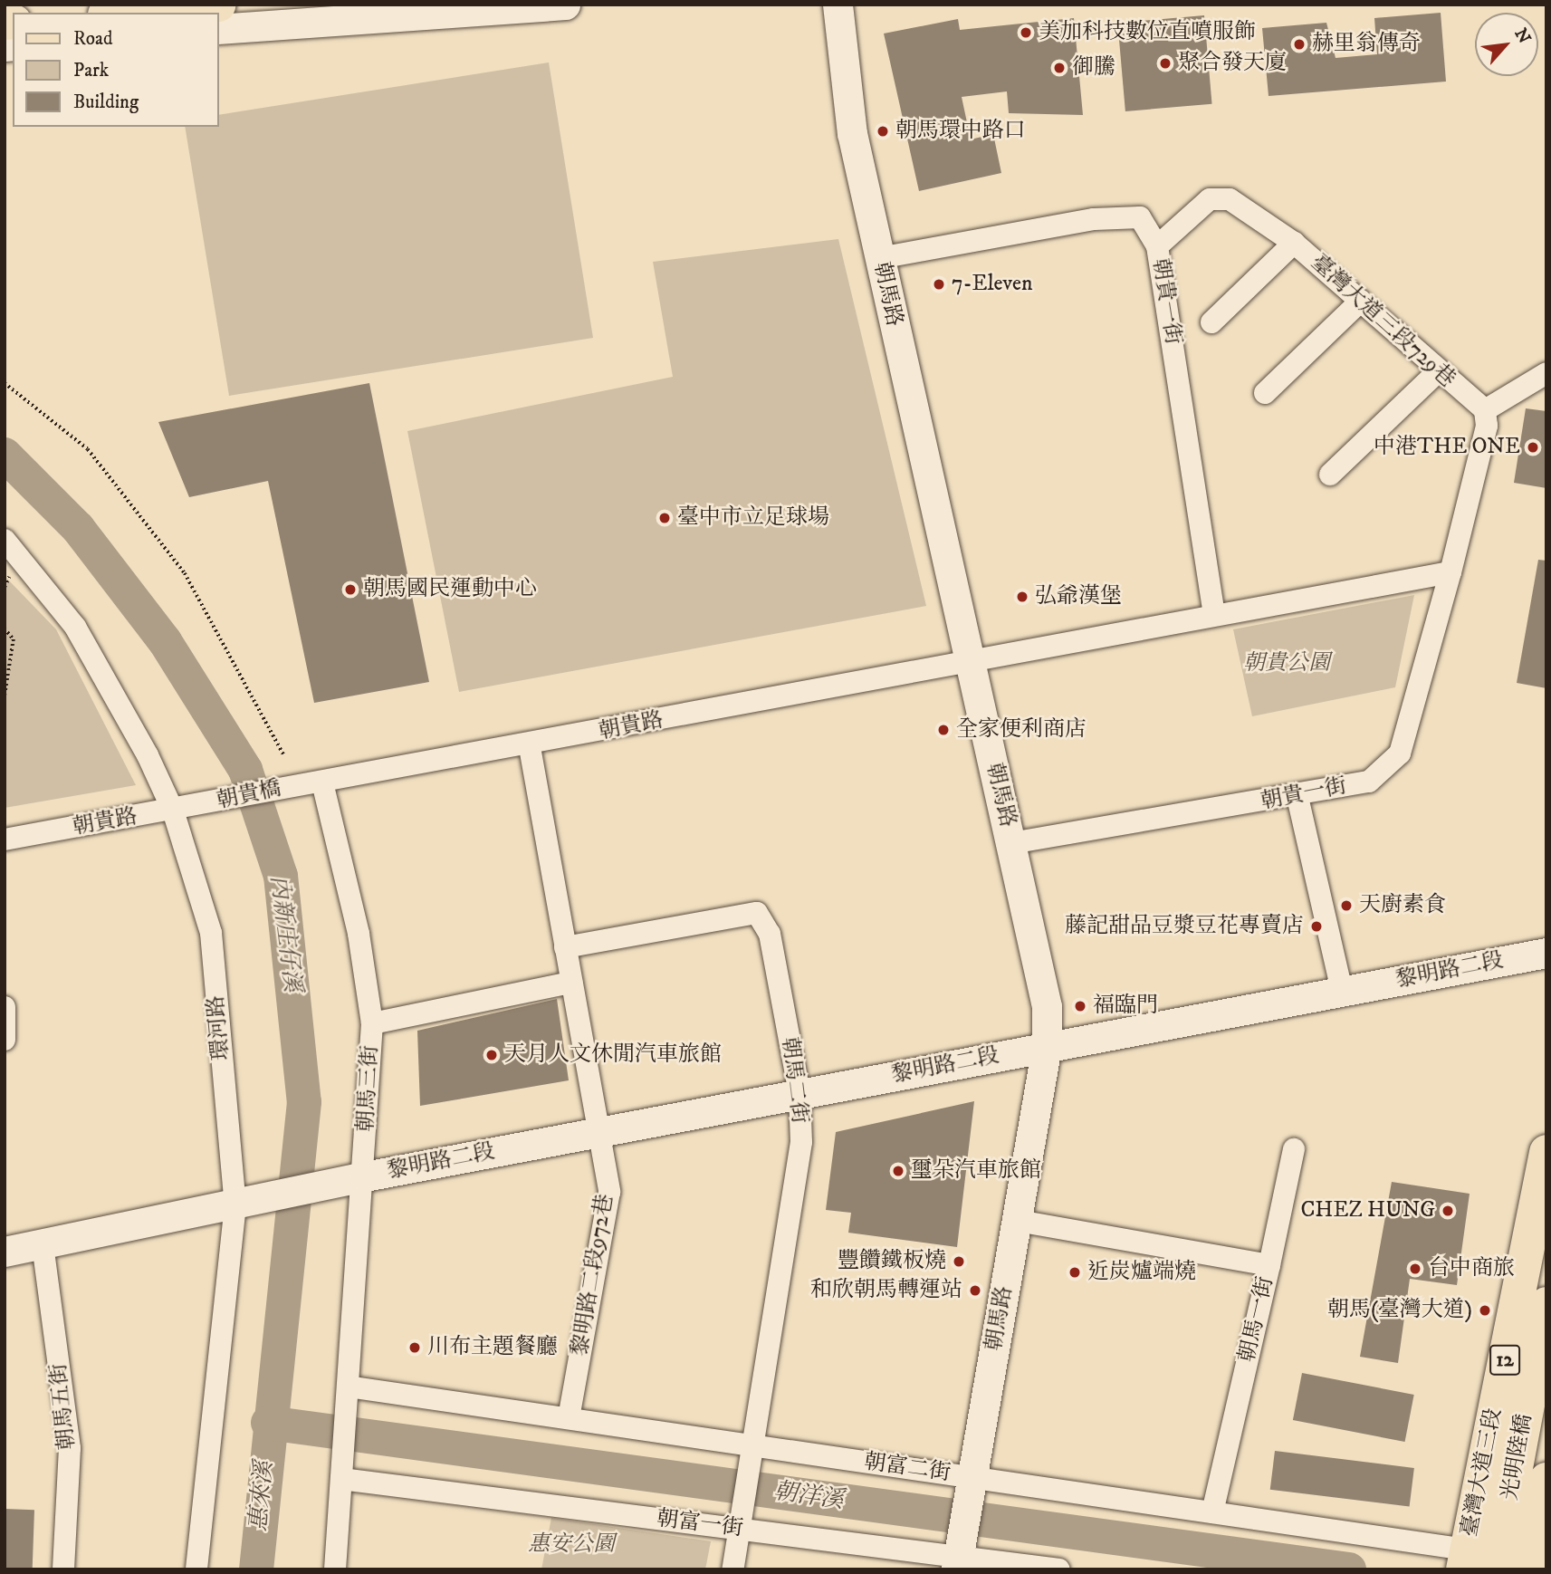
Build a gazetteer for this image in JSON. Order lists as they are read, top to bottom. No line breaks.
{"streets":{"main road":["12","光明陸橋","臺灣大道三段"],"street":["朝馬路","朝貴一街","臺灣大道三段729巷","朝貴路","朝貴橋","黎明路二段","環河路","朝馬二街","朝馬三街","黎明路二段972巷","朝馬一街","朝馬五街","朝富二街","朝富一街"]},"crossings":[["朝馬路","朝貴一街"],["朝馬路","朝貴路"],["朝馬路","黎明路二段"],["朝馬路","朝馬一街"],["朝馬路","朝富二街"],["朝馬路","朝富一街"],["朝貴一街","臺灣大道三段729巷"],["朝貴路","朝貴橋"],["朝貴路","環河路"],["朝貴路","朝馬三街"],["黎明路二段","環河路"],["黎明路二段","朝馬二街"],["黎明路二段","朝馬三街"],["黎明路二段","黎明路二段972巷"],["朝馬二街","朝富二街"],["朝馬二街","朝富一街"],["朝馬三街","朝富二街"],["朝馬三街","朝富一街"],["黎明路二段972巷","朝富二街"],["朝馬一街","朝富二街"],["光明陸橋","臺灣大道三段"],["朝富二街","臺灣大道三段"]],"water":["內新庄仔溪","惠來溪","朝洋溪"],"parks":["朝貴公園","惠安公園"],"places":["美加科技數位直噴服飾","赫里翁傳奇","聚合發天廈","御騰","朝馬環中路口","7-Eleven","中港THE ONE","臺中市立足球場","朝馬國民運動中心","弘爺漢堡","全家便利商店","天廚素食","藤記甜品豆漿豆花專賣店","福臨門","天月人文休閒汽車旅館","璽朵汽車旅館","CHEZ HUNG","豐饡鐵板燒","台中商旅","近炭爐端燒","和欣朝馬轉運站","朝馬(臺灣大道)","川布主題餐廳"],"legend":["Road","Park","Building"],"north":"top right"}
